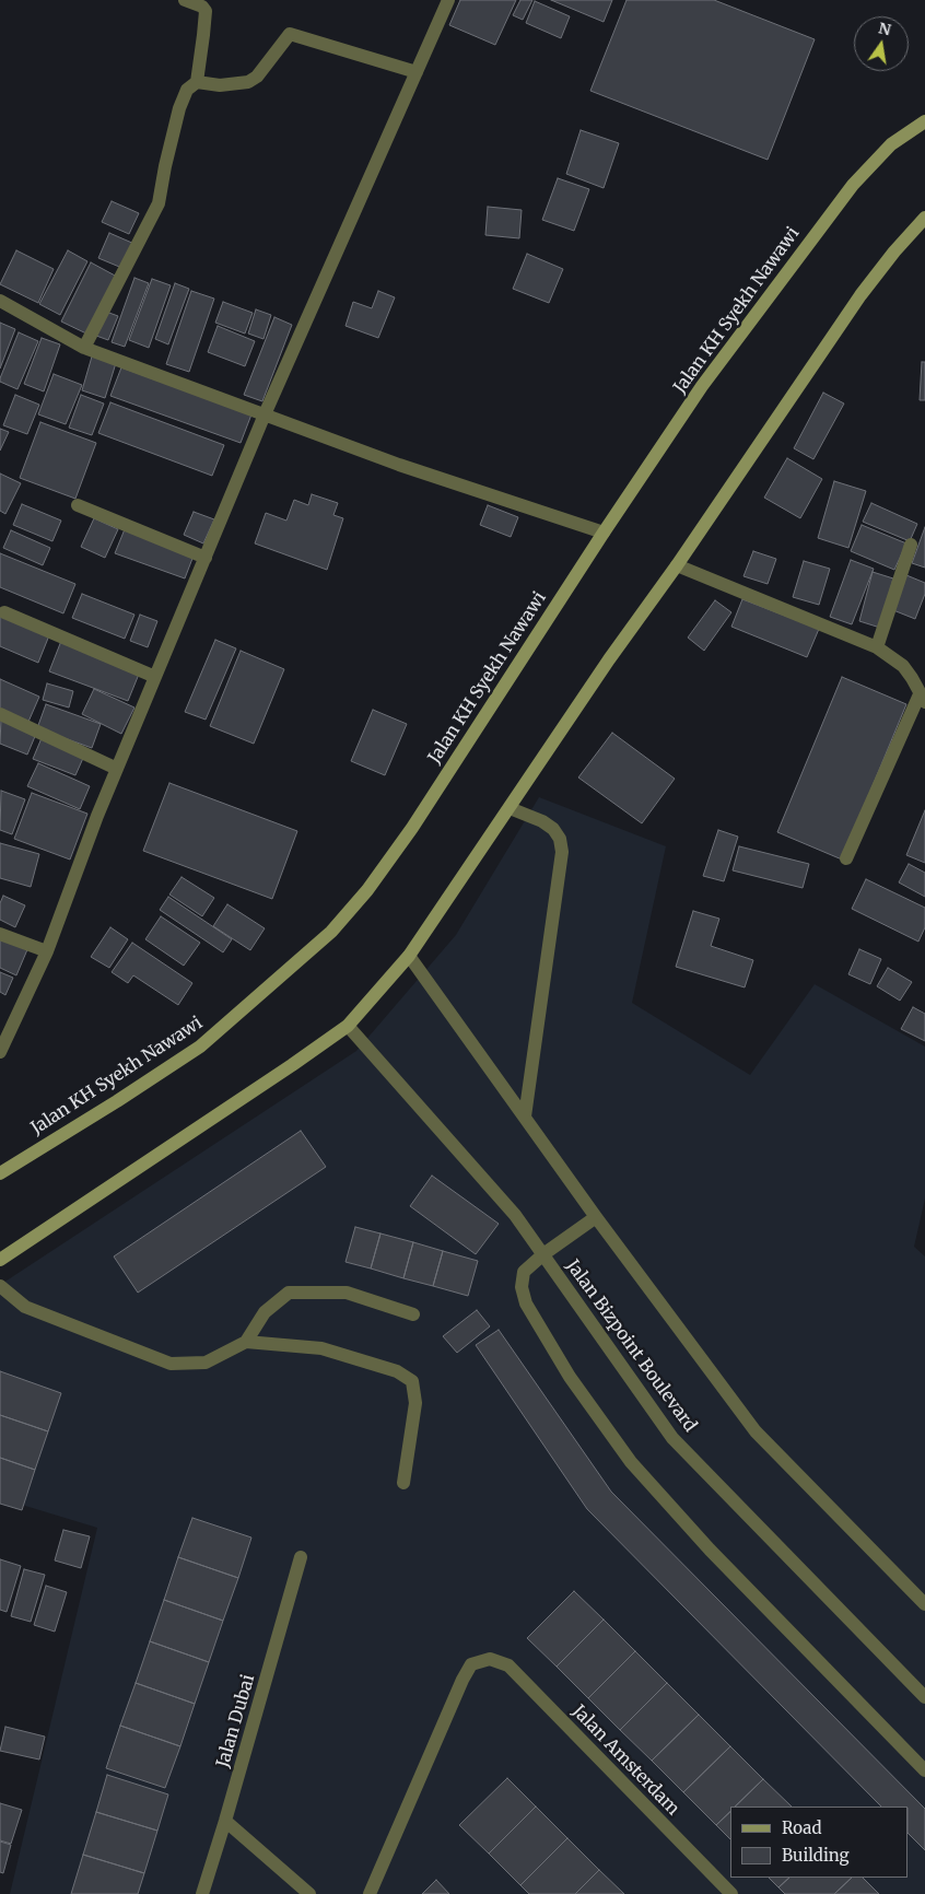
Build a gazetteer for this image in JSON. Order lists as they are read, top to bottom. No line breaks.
{"streets":{"main road":["Jalan KH Syekh Nawawi"],"street":["Jalan Bizpoint Boulevard","Jalan Dubai","Jalan Amsterdam"]},"legend":["Road","Building"],"north":"top"}
